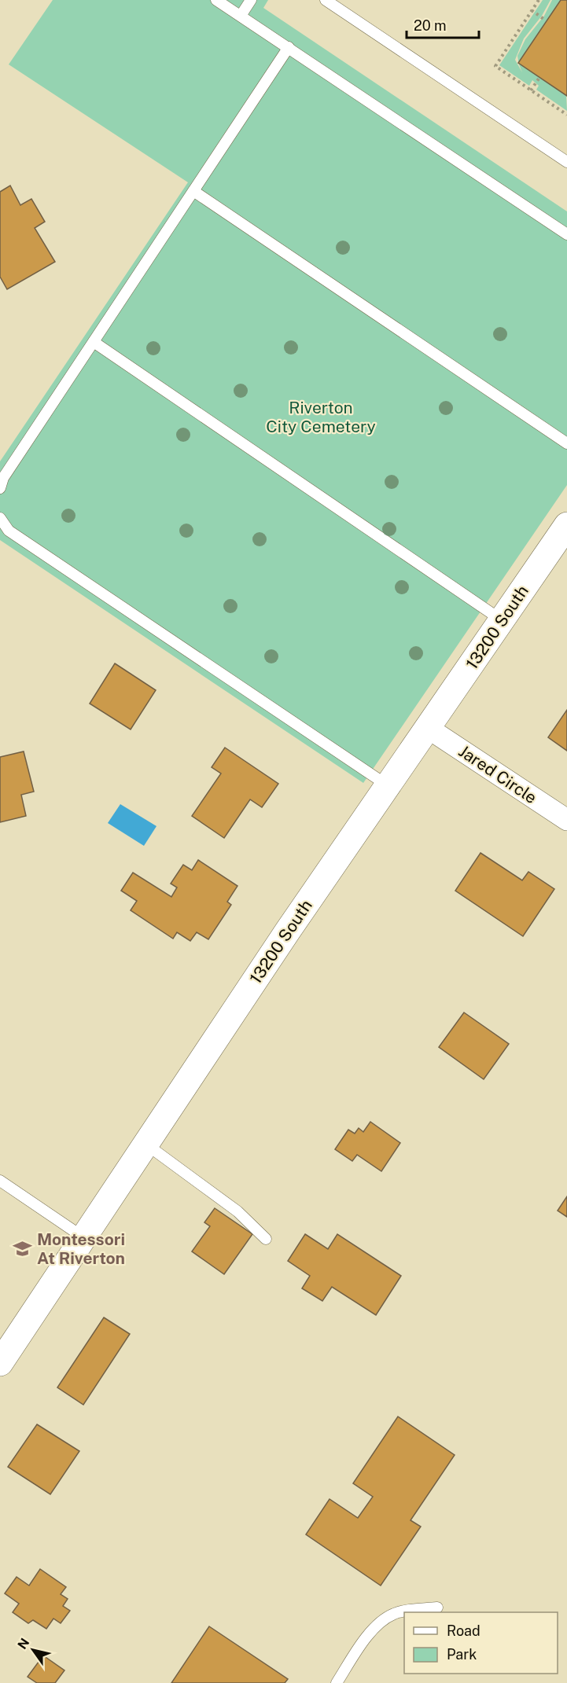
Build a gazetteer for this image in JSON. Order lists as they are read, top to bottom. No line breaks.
{"streets":{"street":["13200 South","Jared Circle"]},"crossings":[["13200 South","Jared Circle"]],"parks":["Riverton City Cemetery"],"places":{"school or university":["Montessori At Riverton"]},"legend":["Road","Park"],"scale_bar":"20 m","north":"top left"}
